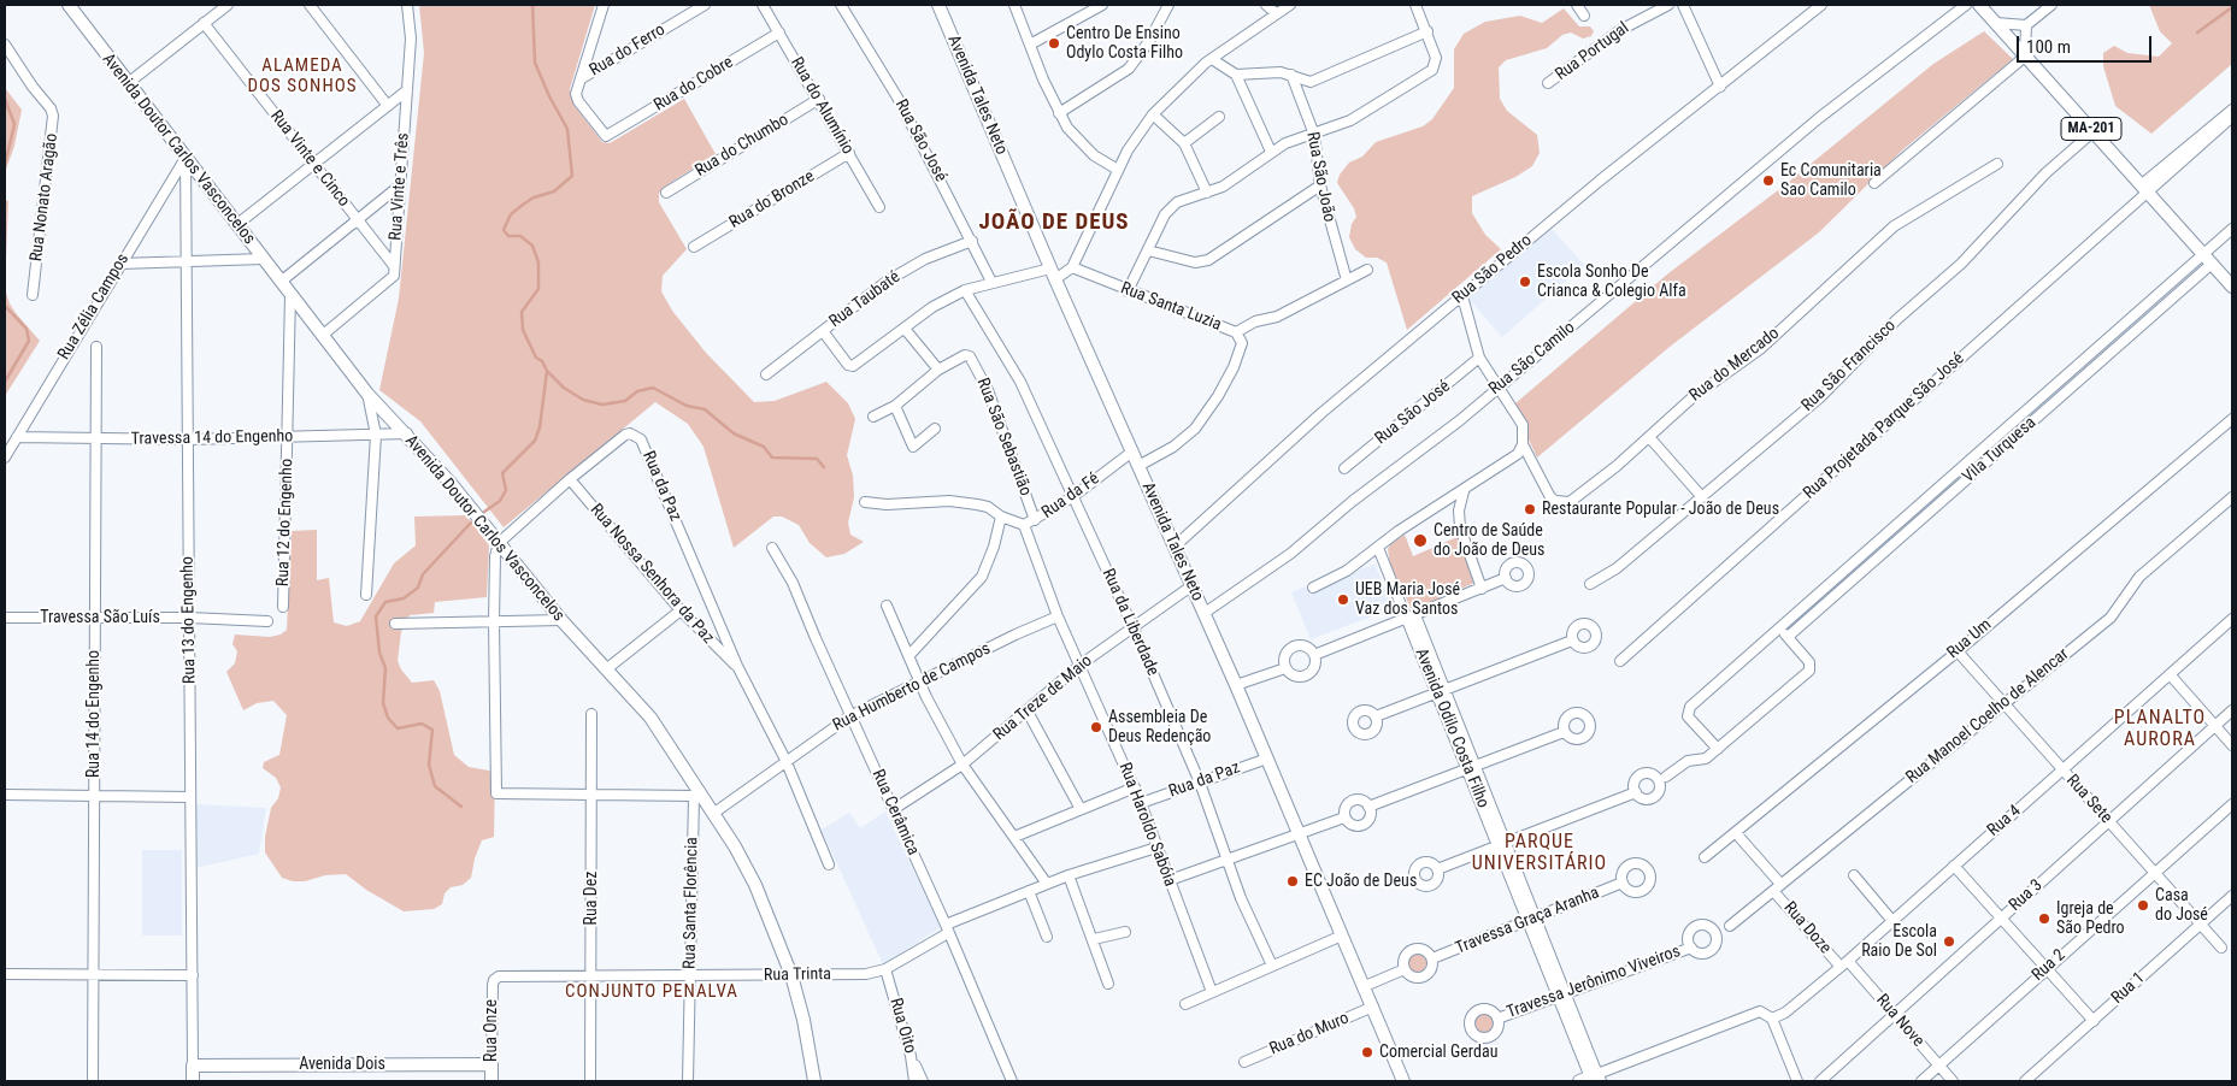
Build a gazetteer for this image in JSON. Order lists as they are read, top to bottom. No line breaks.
{"streets":{"main road":["Avenida Tales Neto","MA-201","Avenida Doutor Carlos Vasconcelos","Rua 13 do Engenho","Rua Onze","Avenida Dois"],"street":["Rua do Ferro","Rua Portugal","Rua do Cobre","Rua do Alumínio","Rua São José","Rua do Chumbo","Rua Vinte e Cinco","Rua São João","Rua Vinte e Três","Rua Nonato Aragão","Rua do Bronze","Rua São Pedro","Rua Taubaté","Rua Zélia Campos","Rua Santa Luzia","Rua São Camilo","Rua do Mercado","Rua São Francisco","Rua Projetada Parque São José","Rua São Sebastião","Travessa 14 do Engenho","Vila Turquesa","Rua da Paz","Rua da Fé","Rua 12 do Engenho","Rua Nossa Senhora da Paz","Travessa São Luís","Rua da Liberdade","Rua Um","Rua Humberto de Campos","Rua Treze de Maio","Rua 14 do Engenho","Rua Manoel Coelho de Alencar","Avenida Odilo Costa Filho","Rua Sete","Rua Cerâmica","Rua 4","Rua Haroldo Sabóia","Rua 3","Rua Dez","Rua Santa Florência","Travessa Graça Aranha","Rua Doze","Rua 2","Rua Trinta","Travessa Jerônimo Viveiros","Rua 1","Rua Nove","Rua Oito","Rua do Muro"]},"crossings":[["Rua do Ferro","Rua do Cobre"],["Rua do Cobre","Rua do Alumínio"],["Avenida Tales Neto","Rua São Pedro"],["Avenida Tales Neto","Rua São Camilo"],["Avenida Tales Neto","Rua da Paz"],["Avenida Tales Neto","Rua da Fé"],["Avenida Tales Neto","Rua Treze de Maio"],["Avenida Tales Neto","Rua do Muro"],["Rua do Alumínio","Rua do Chumbo"],["Rua do Alumínio","Rua do Bronze"],["MA-201","Rua São Francisco"],["MA-201","Rua Projetada Parque São José"],["MA-201","Vila Turquesa"],["Rua São José","Rua Taubaté"],["Avenida Doutor Carlos Vasconcelos","Rua Zélia Campos"],["Avenida Doutor Carlos Vasconcelos","Travessa 14 do Engenho"],["Avenida Doutor Carlos Vasconcelos","Rua da Paz"],["Avenida Doutor Carlos Vasconcelos","Rua 12 do Engenho"],["Avenida Doutor Carlos Vasconcelos","Rua 13 do Engenho"],["Avenida Doutor Carlos Vasconcelos","Rua Humberto de Campos"],["Avenida Doutor Carlos Vasconcelos","Rua Santa Florência"],["Avenida Doutor Carlos Vasconcelos","Rua Trinta"],["Rua Vinte e Cinco","Rua Vinte e Três"],["Rua São João","Rua Santa Luzia"],["Rua Zélia Campos","Travessa 14 do Engenho"],["Rua Zélia Campos","Rua 13 do Engenho"],["Rua São Sebastião","Rua da Fé"],["Travessa 14 do Engenho","Rua 12 do Engenho"],["Travessa 14 do Engenho","Rua 13 do Engenho"],["Travessa 14 do Engenho","Rua 14 do Engenho"],["Rua da Paz","Rua Nossa Senhora da Paz"],["Rua da Paz","Rua da Liberdade"],["Rua da Paz","Rua Humberto de Campos"],["Rua da Paz","Rua Haroldo Sabóia"],["Rua da Fé","Rua da Liberdade"],["Rua da Fé","Rua Haroldo Sabóia"],["Travessa São Luís","Rua 13 do Engenho"],["Travessa São Luís","Rua 14 do Engenho"],["Rua 13 do Engenho","Avenida Dois"],["Rua da Liberdade","Rua Treze de Maio"],["Rua Um","Rua Sete"],["Rua Um","Rua Doze"],["Rua Humberto de Campos","Rua Cerâmica"],["Rua Humberto de Campos","Rua Haroldo Sabóia"],["Rua Treze de Maio","Rua Cerâmica"],["Rua Treze de Maio","Rua Haroldo Sabóia"],["Rua Manoel Coelho de Alencar","Rua Sete"],["Rua Manoel Coelho de Alencar","Rua Doze"],["Avenida Odilo Costa Filho","Travessa Graça Aranha"],["Avenida Odilo Costa Filho","Travessa Jerônimo Viveiros"],["Rua Sete","Rua 4"],["Rua Sete","Rua 3"],["Rua Sete","Rua 2"],["Rua Sete","Rua 1"],["Rua Cerâmica","Rua Trinta"],["Rua 4","Rua Doze"],["Rua 4","Rua Nove"],["Rua Haroldo Sabóia","Rua Trinta"],["Rua 3","Rua Nove"],["Rua Dez","Rua Trinta"],["Rua Santa Florência","Rua Trinta"],["Rua Doze","Rua Nove"],["Rua 2","Rua Nove"],["Rua Trinta","Rua Oito"],["Rua Trinta","Rua Onze"],["Rua Onze","Avenida Dois"]],"districts":["ALAMEDA DOS SONHOS","JOÃO DE DEUS","PLANALTO AURORA","PARQUE UNIVERSITÁRIO","CONJUNTO PENALVA"],"places":["Centro De Ensino Odylo Costa Filho","Ec Comunitaria Sao Camilo","Escola Sonho De Crianca & Colegio Alfa","Restaurante Popular - João de Deus","Centro de Saúde do João de Deus","UEB Maria José Vaz dos Santos","Assembleia De Deus Redenção","EC João de Deus","Casa do José","Igreja de São Pedro","Escola Raio De Sol","Comercial Gerdau"],"scale_bar":"100 m"}
